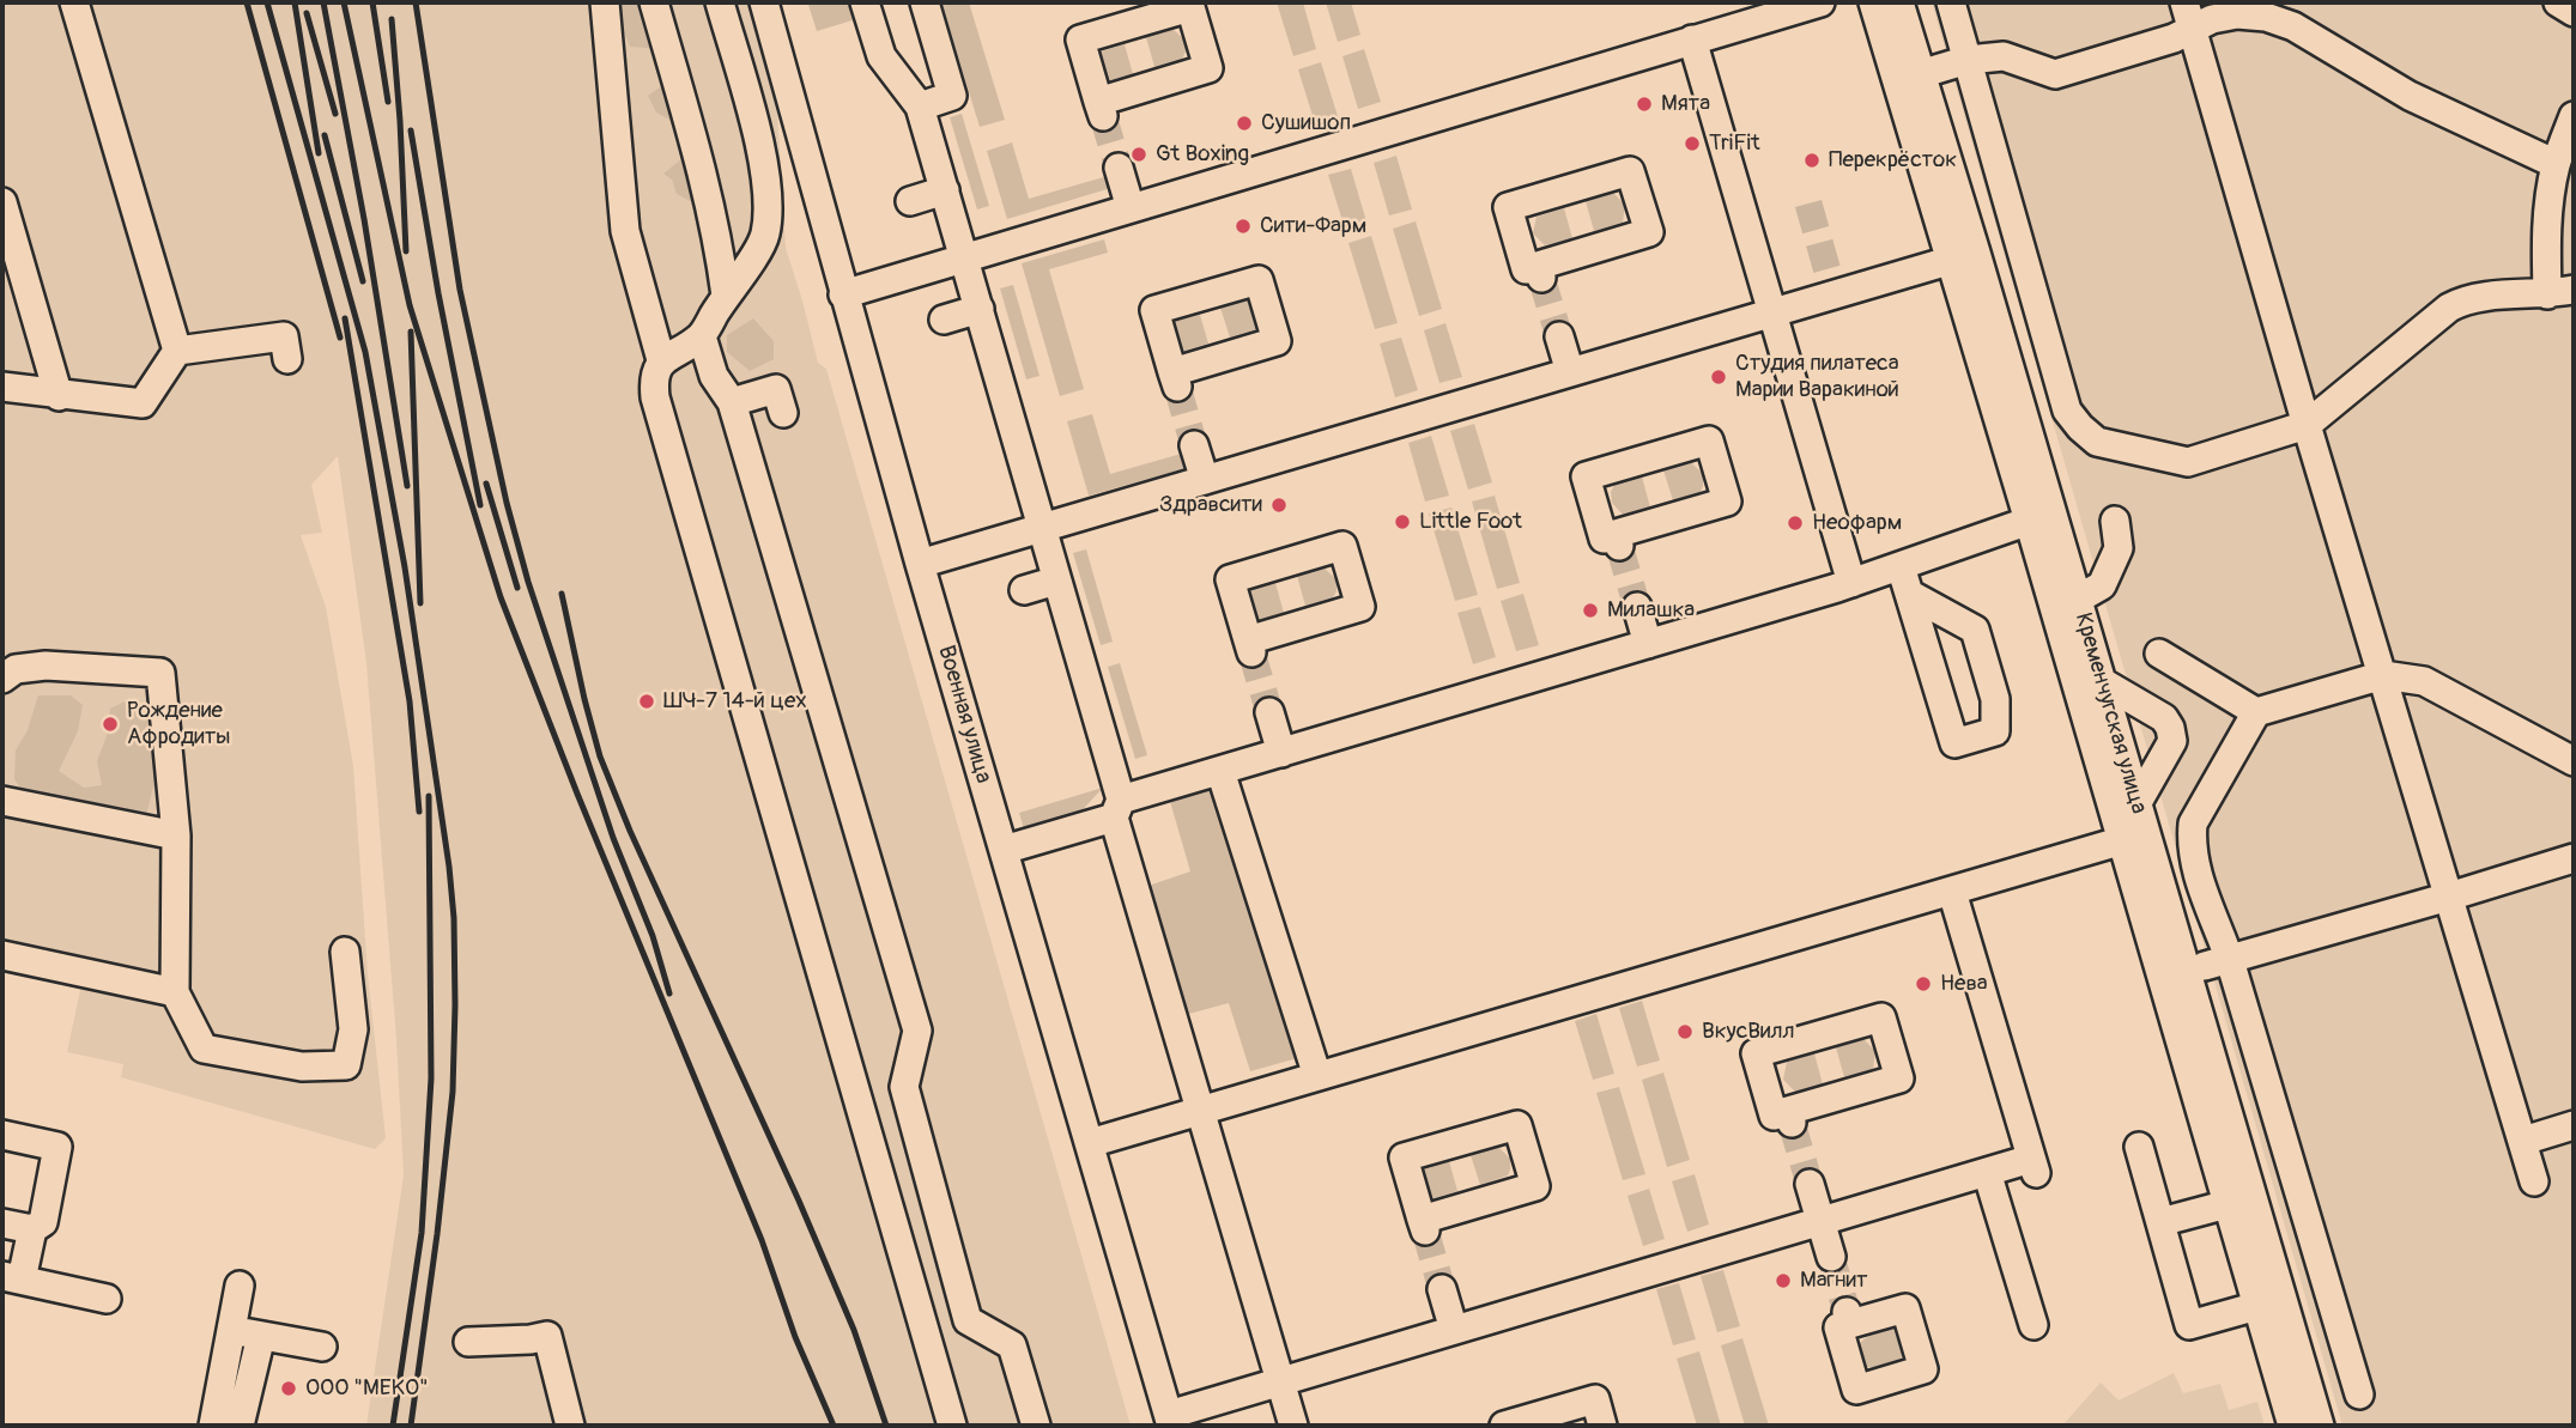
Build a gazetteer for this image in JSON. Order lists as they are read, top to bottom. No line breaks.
{"streets":{"street":["Кременчугская улица","Военная улица"]},"places":["Мята","Сушишоп","TriFit","Gt Boxing","Перекрёсток","Сити-Фарм","Студия пилатеса Марии Варакиной","Здравсити","Little Foot","Неофарм","Милашка","ШЧ-7 14-й цех","Рождение Афродиты","Нева","ВкусВилл","Магнит","OOO \"MEKO\""]}
